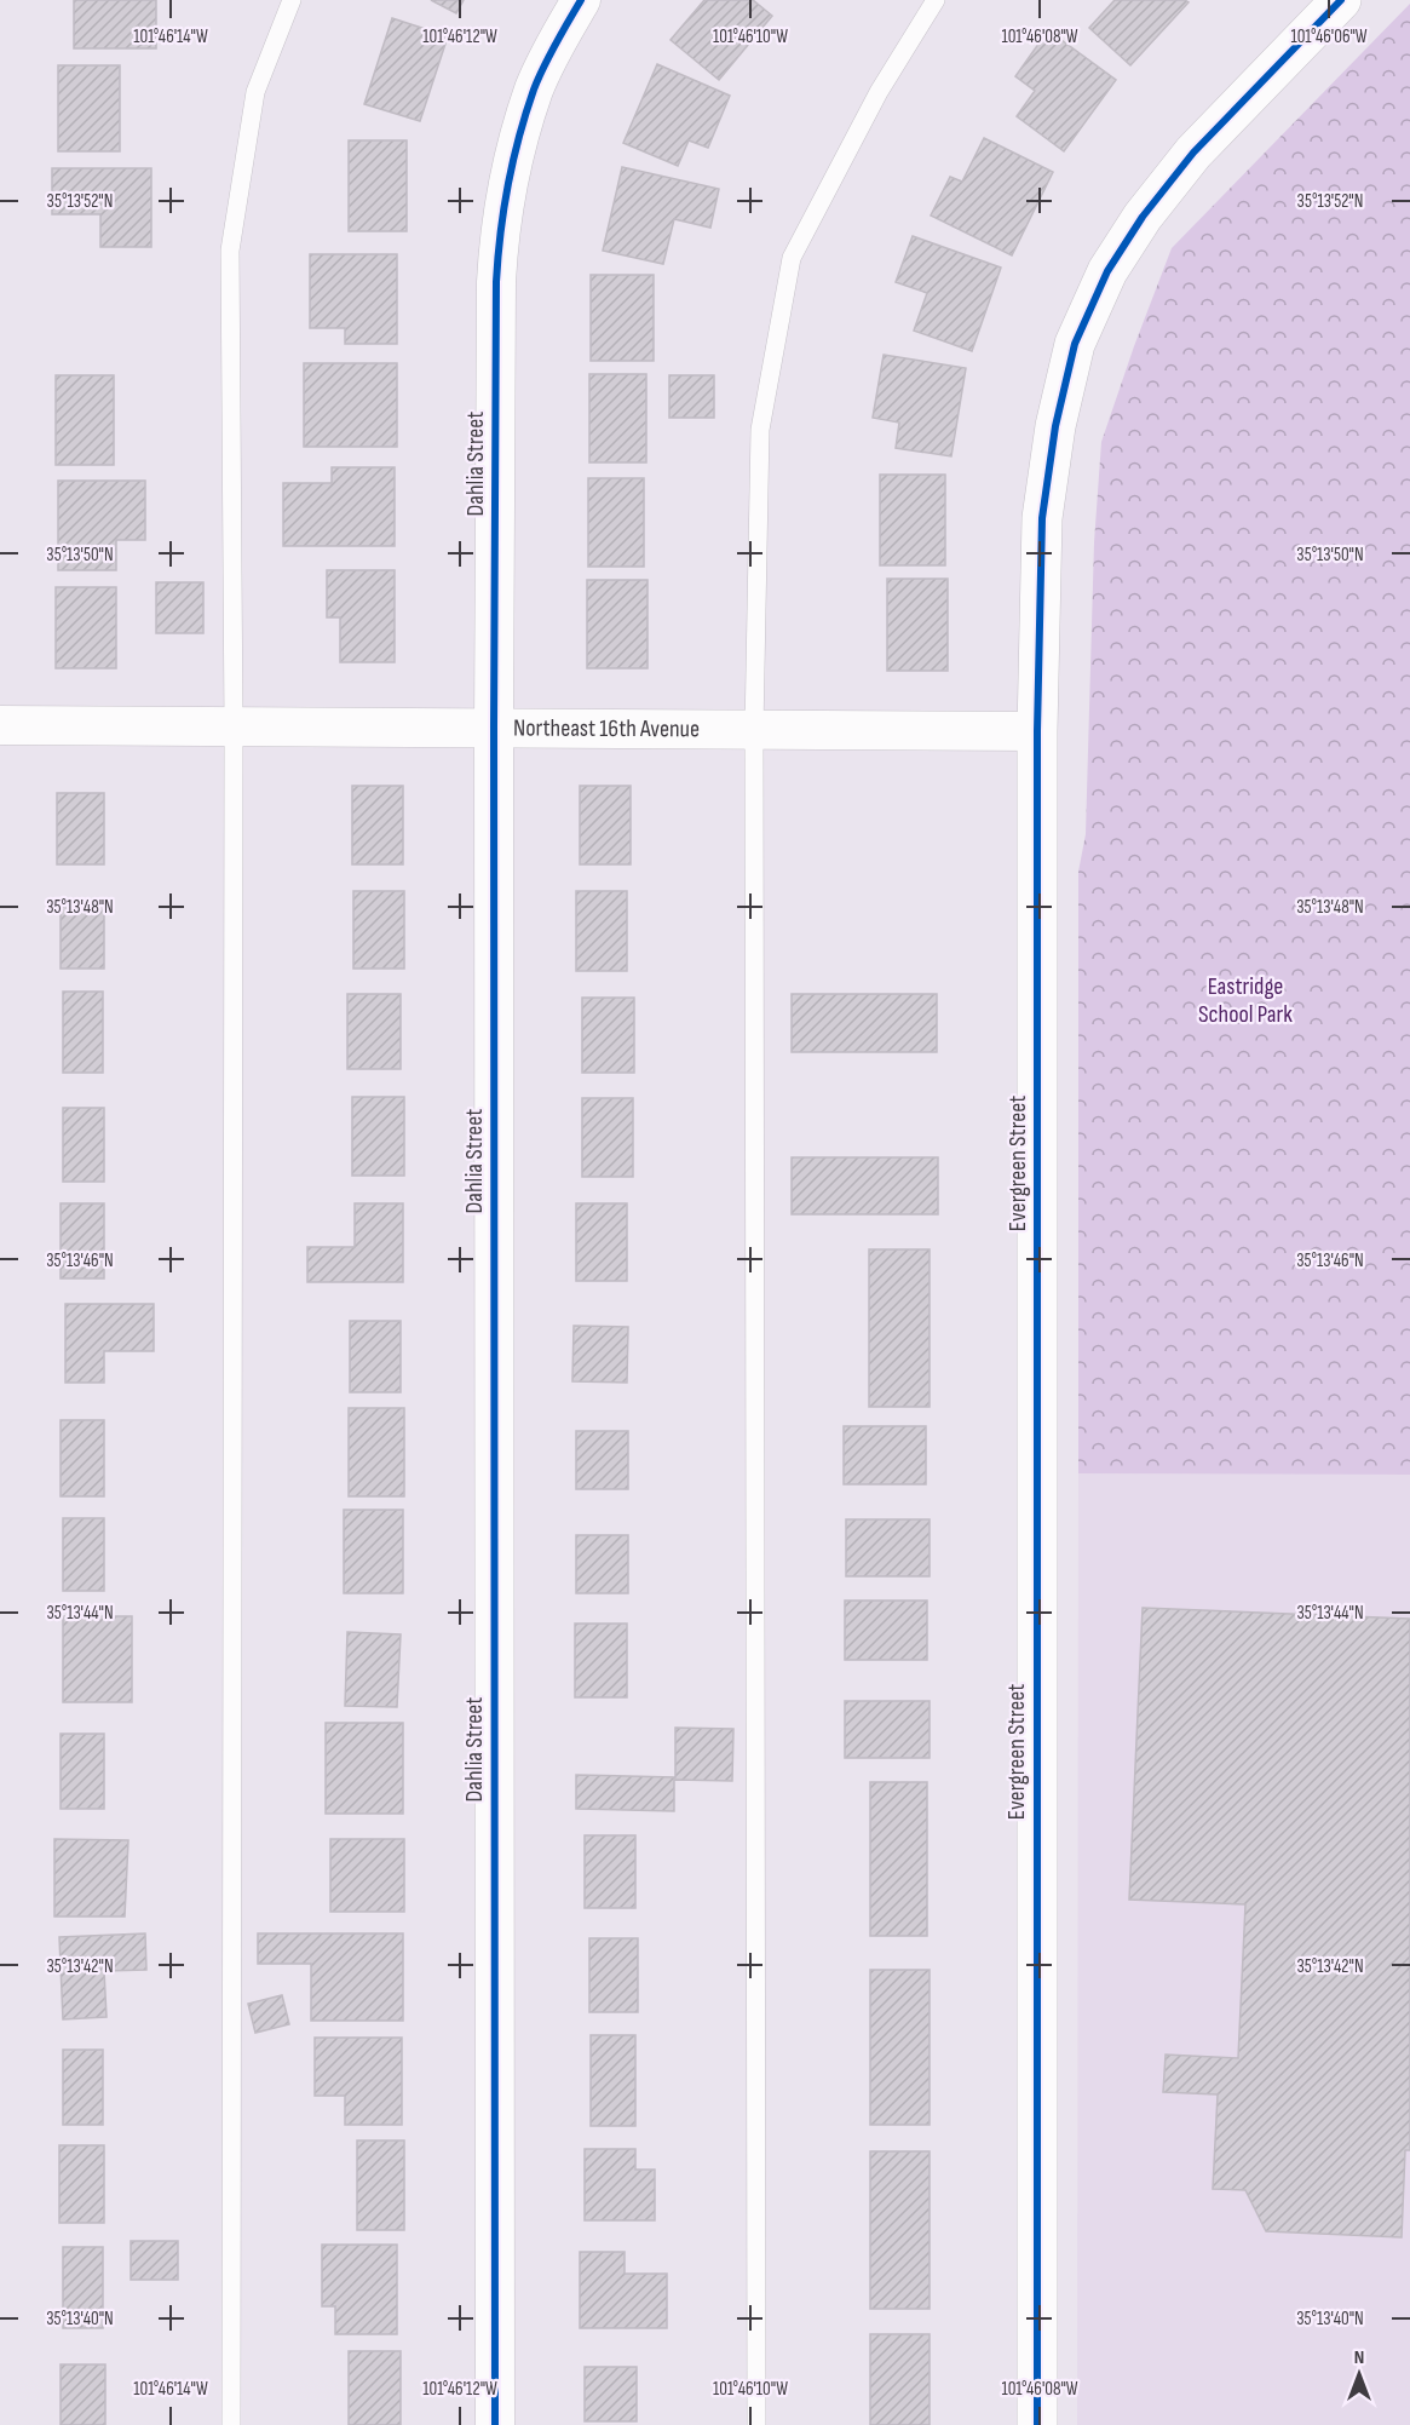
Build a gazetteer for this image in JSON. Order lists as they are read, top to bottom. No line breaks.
{"streets":{"street":["Dahlia Street","Northeast 16th Avenue","Evergreen Street"]},"crossings":[["Dahlia Street","Northeast 16th Avenue"],["Northeast 16th Avenue","Evergreen Street"]],"parks":["Eastridge School Park"],"north":"top","coordinates":["101°46'14\"W","101°46'12\"W","101°46'10\"W","101°46'08\"W","101°46'06\"W","35°13'52\"N","35°13'50\"N","35°13'48\"N","35°13'46\"N","35°13'44\"N","35°13'42\"N","35°13'40\"N"]}
